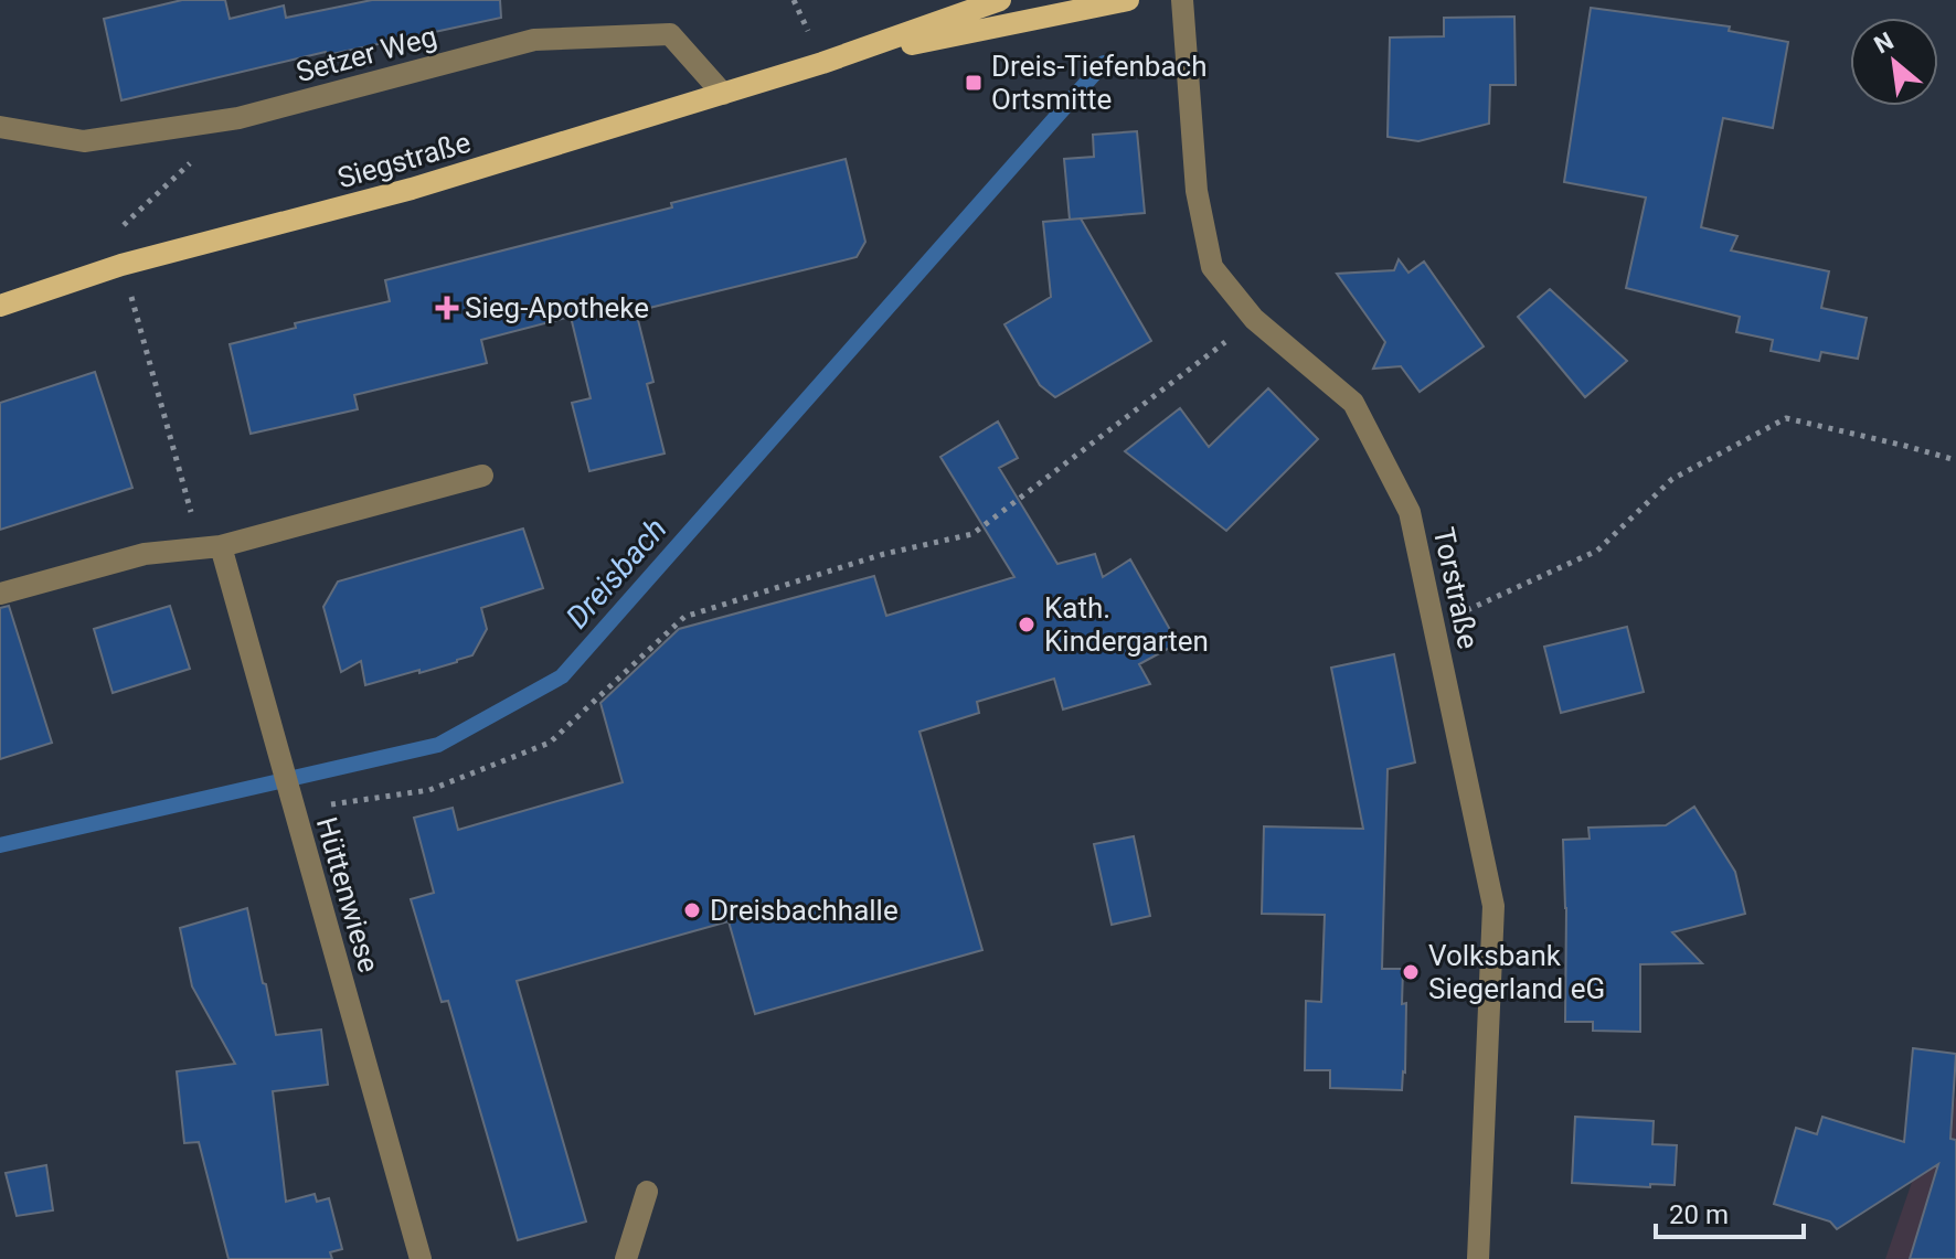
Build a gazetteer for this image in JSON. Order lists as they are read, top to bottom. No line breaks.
{"streets":{"main road":["Siegstraße"],"street":["Setzer Weg","Torstraße","Hüttenwiese"]},"crossings":[["Setzer Weg","Siegstraße"]],"water":["Dreisbach"],"places":{"transit":["Dreis-Tiefenbach Ortsmitte"],"health":["Sieg-Apotheke"],"other":["Kath. Kindergarten","Dreisbachhalle","Volksbank Siegerland eG"]},"scale_bar":"20 m","north":"top left"}
